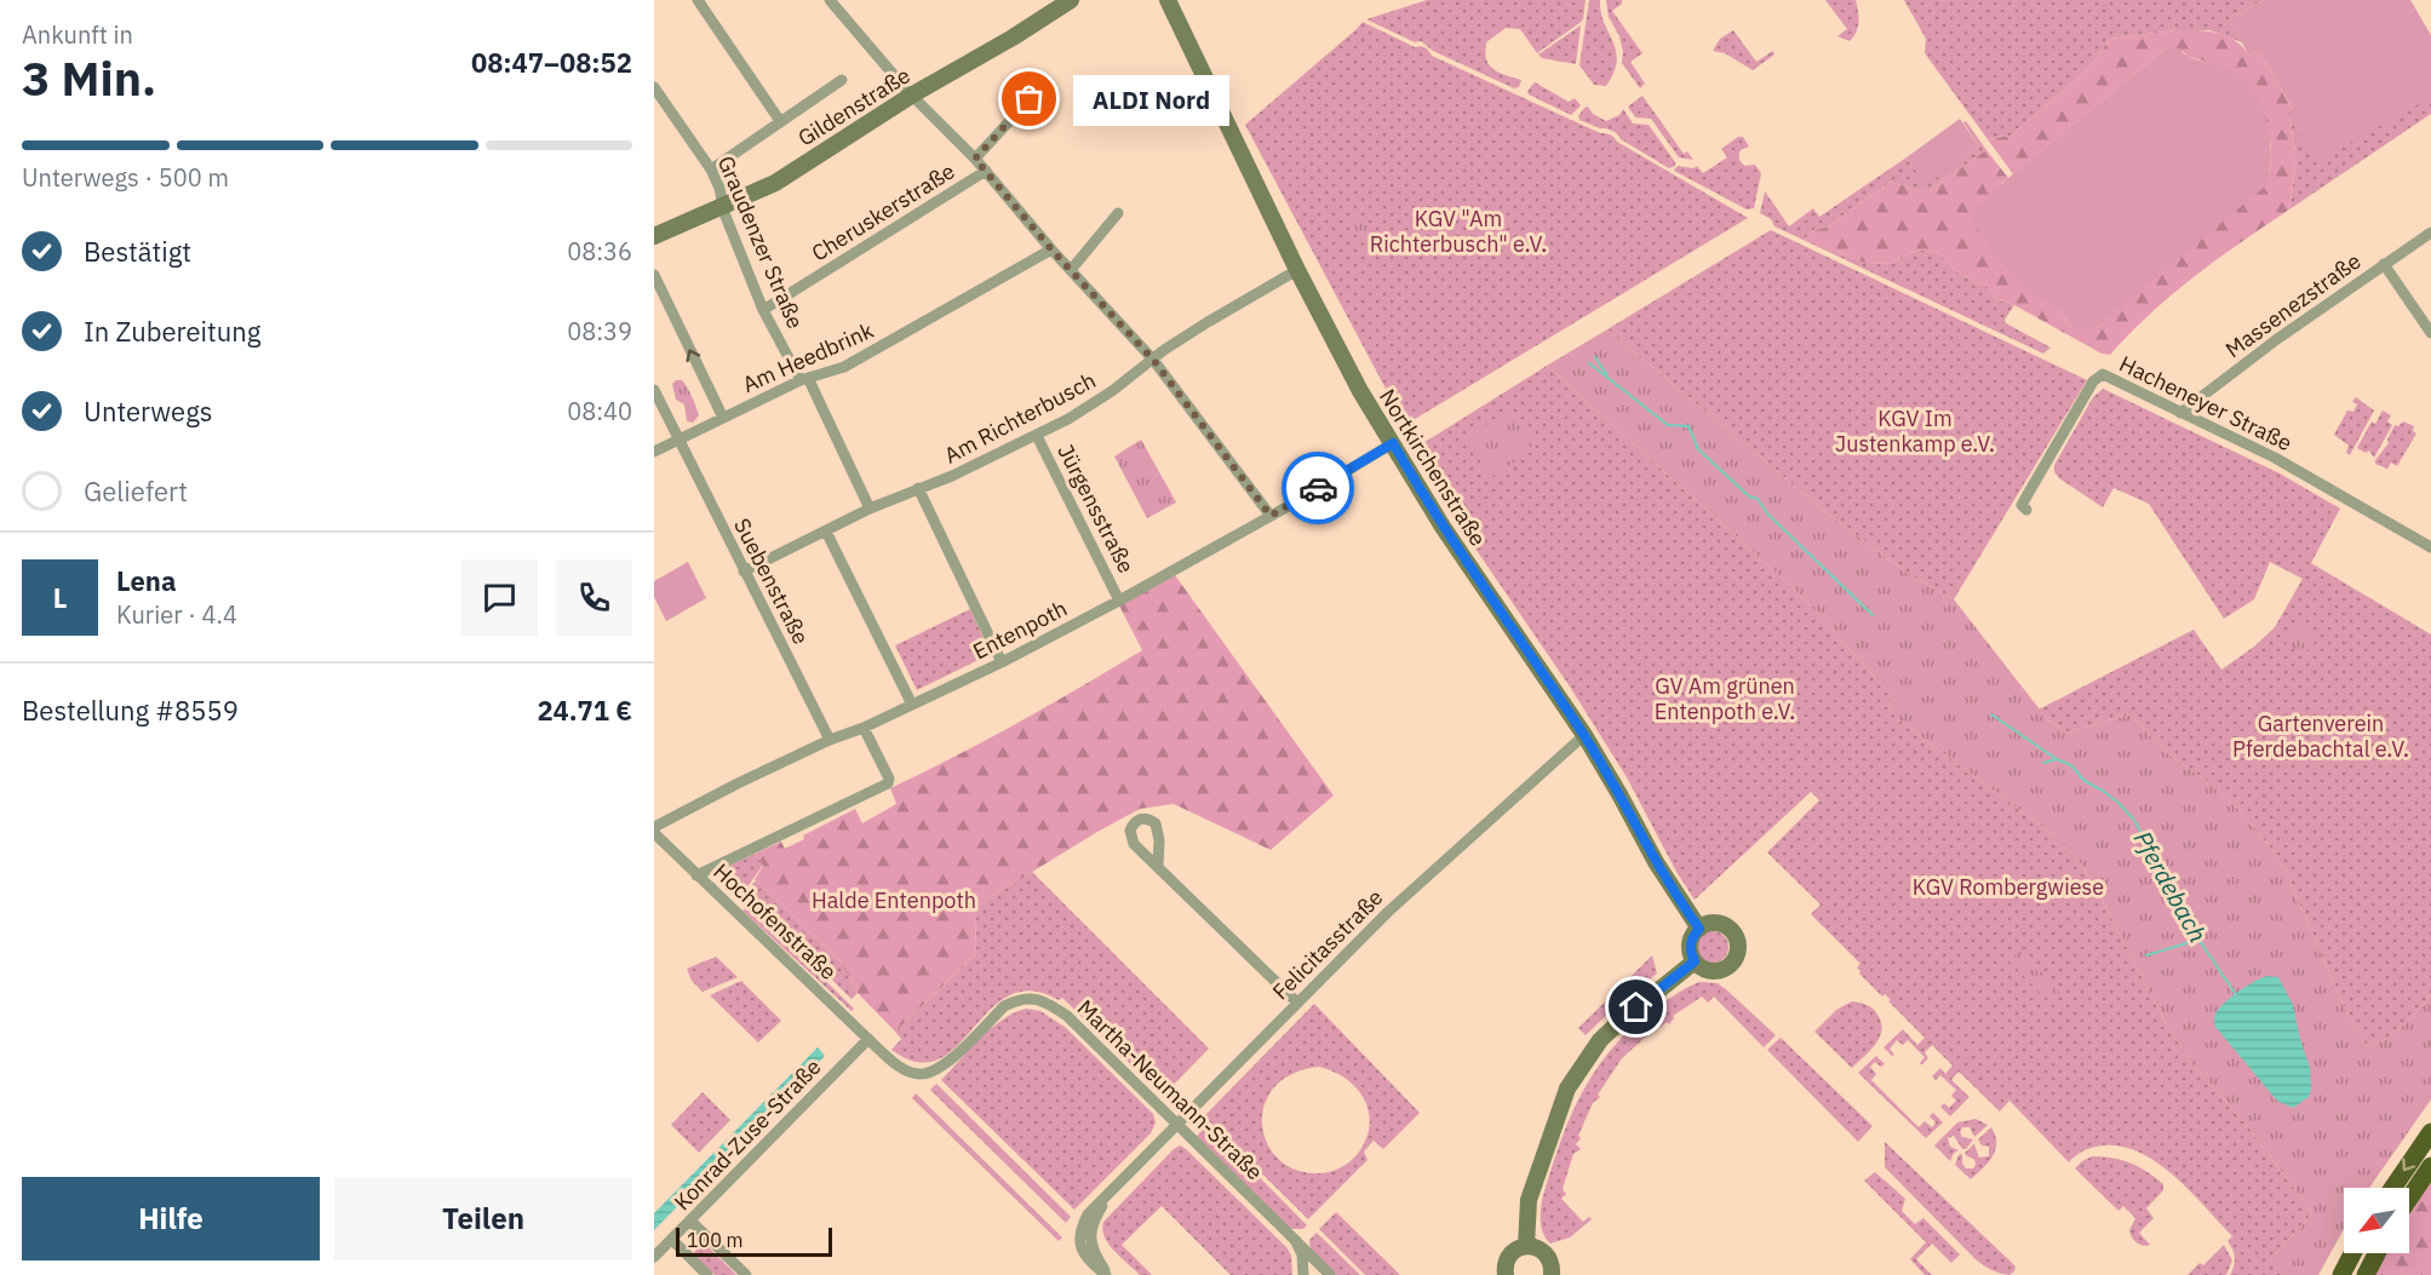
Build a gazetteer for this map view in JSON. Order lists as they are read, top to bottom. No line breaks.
{"streets":{"main road":["Gildenstraße","Nortkirchenstraße"],"street":["Cheruskerstraße","Graudenzer Straße","Massenezstraße","Am Heedbrink","Hacheneyer Straße","Am Richterbusch","Jürgensstraße","Suebenstraße","Entenpoth","Hochofenstraße","Felicitasstraße","Martha-Neumann-Straße","Konrad-Zuse-Straße"]},"crossings":[["Gildenstraße","Graudenzer Straße"],["Cheruskerstraße","Graudenzer Straße"],["Graudenzer Straße","Am Heedbrink"],["Graudenzer Straße","Am Richterbusch"],["Massenezstraße","Hacheneyer Straße"],["Am Heedbrink","Suebenstraße"],["Am Richterbusch","Nortkirchenstraße"],["Am Richterbusch","Jürgensstraße"],["Am Richterbusch","Suebenstraße"],["Nortkirchenstraße","Entenpoth"],["Nortkirchenstraße","Felicitasstraße"],["Jürgensstraße","Entenpoth"],["Suebenstraße","Entenpoth"],["Hochofenstraße","Martha-Neumann-Straße"],["Hochofenstraße","Konrad-Zuse-Straße"],["Felicitasstraße","Martha-Neumann-Straße"],["Martha-Neumann-Straße","Konrad-Zuse-Straße"]],"water":["Pferdebach"],"parks":["KGV \"Am Richterbusch\" e.V.","KGV Im Justenkamp e.V.","GV Am grünen Entenpoth e.V.","Gartenverein Pferdebachtal e.V.","KGV Rombergwiese","Halde Entenpoth"],"places":["ALDI Nord"],"scale_bar":"100 m","north":"bottom left","page":{"heading":["3 Min.","Ankunft in","08:47–08:52"],"panel":["Lena","Kurier · 4.4","Bestellung #8559","24.71 €"],"bubble":"ALDI Nord","bar":"Unterwegs · 500 m","list":[["Bestätigt","08:36"],["In Zubereitung","08:39"],["Unterwegs","08:40"],"Geliefert"],"round":"L","buttons":["Hilfe","Teilen"],"scale":"100 m"}}
